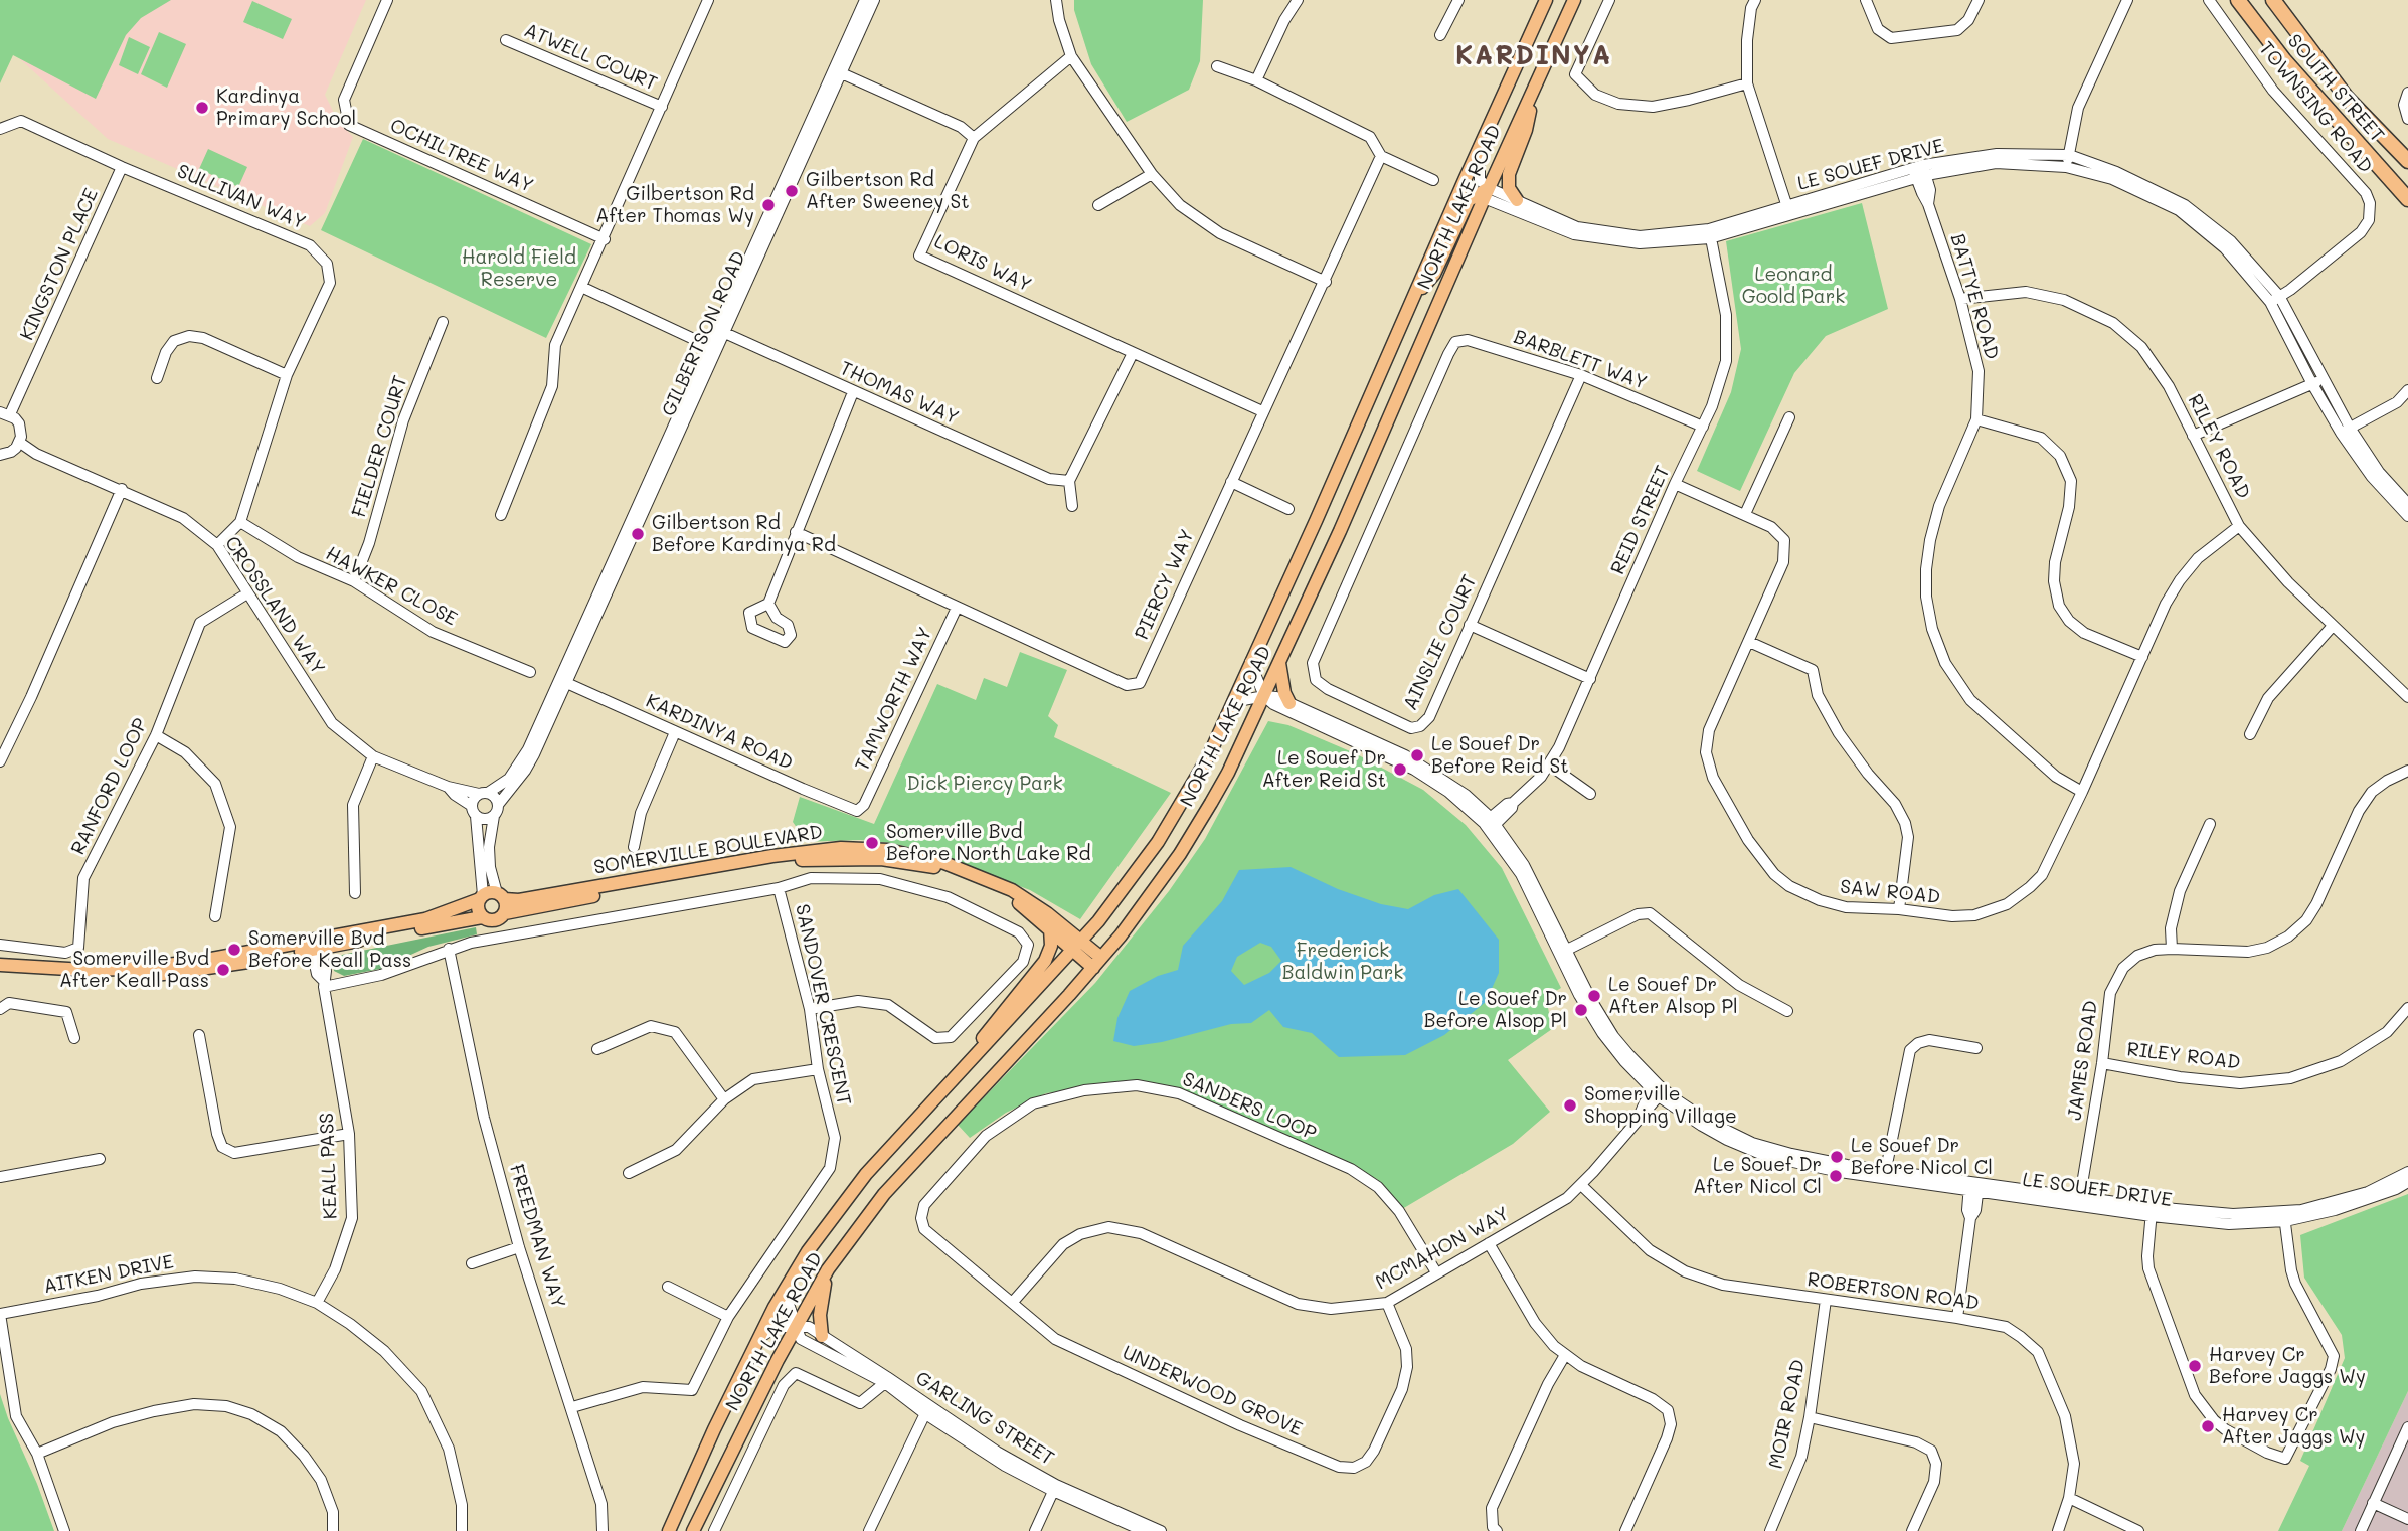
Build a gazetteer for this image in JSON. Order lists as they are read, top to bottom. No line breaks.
{"streets":{"highway":["SOUTH STREET"],"main road":["NORTH LAKE ROAD","SOMERVILLE BOULEVARD"],"street":["ATWELL COURT","TOWNSING ROAD","OCHILTREE WAY","LE SOUEF DRIVE","SULLIVAN WAY","LORIS WAY","KINGSTON PLACE","BATTYE ROAD","GILBERTSON ROAD","BARBLETT WAY","THOMAS WAY","FIELDER COURT","RILEY ROAD","REID STREET","PIERCY WAY","HAWKER CLOSE","CROSSLAND WAY","AINSLIE COURT","TAMWORTH WAY","KARDINYA ROAD","RANFORD LOOP","SAW ROAD","SANDOVER CRESCENT","JAMES ROAD","SANDERS LOOP","KEALL PASS","FREEDMAN WAY","MCMAHON WAY","AITKEN DRIVE","ROBERTSON ROAD","UNDERWOOD GROVE","MOIR ROAD","GARLING STREET"]},"crossings":[["TOWNSING ROAD","LE SOUEF DRIVE"],["LE SOUEF DRIVE","NORTH LAKE ROAD"],["LE SOUEF DRIVE","BATTYE ROAD"],["LE SOUEF DRIVE","REID STREET"],["LE SOUEF DRIVE","JAMES ROAD"],["LE SOUEF DRIVE","MCMAHON WAY"],["SULLIVAN WAY","KINGSTON PLACE"],["SULLIVAN WAY","HAWKER CLOSE"],["SULLIVAN WAY","CROSSLAND WAY"],["NORTH LAKE ROAD","SOMERVILLE BOULEVARD"],["NORTH LAKE ROAD","GARLING STREET"],["LORIS WAY","PIERCY WAY"],["BATTYE ROAD","RILEY ROAD"],["BATTYE ROAD","SAW ROAD"],["GILBERTSON ROAD","THOMAS WAY"],["GILBERTSON ROAD","KARDINYA ROAD"],["BARBLETT WAY","REID STREET"],["BARBLETT WAY","AINSLIE COURT"],["FIELDER COURT","HAWKER CLOSE"],["RILEY ROAD","SAW ROAD"],["RILEY ROAD","JAMES ROAD"],["REID STREET","SAW ROAD"],["PIERCY WAY","TAMWORTH WAY"],["CROSSLAND WAY","RANFORD LOOP"],["TAMWORTH WAY","KARDINYA ROAD"],["SANDOVER CRESCENT","KEALL PASS"],["SANDOVER CRESCENT","FREEDMAN WAY"],["SANDERS LOOP","MCMAHON WAY"],["SANDERS LOOP","UNDERWOOD GROVE"],["KEALL PASS","AITKEN DRIVE"],["MCMAHON WAY","ROBERTSON ROAD"],["MCMAHON WAY","UNDERWOOD GROVE"],["ROBERTSON ROAD","MOIR ROAD"]],"districts":["KARDINYA"],"parks":["Harold Field Reserve","Leonard Goold Park","Dick Piercy Park","Frederick Baldwin Park"],"places":["Kardinya Primary School","Gilbertson Rd After Sweeney St","Gilbertson Rd After Thomas Wy","Gilbertson Rd Before Kardinya Rd","Le Souef Dr Before Reid St","Le Souef Dr After Reid St","Somerville Bvd Before North Lake Rd","Somerville Bvd Before Keall Pass","Somerville Bvd After Keall Pass","Le Souef Dr After Alsop Pl","Le Souef Dr Before Alsop Pl","Somerville Shopping Village","Le Souef Dr Before Nicol Cl","Le Souef Dr After Nicol Cl","Harvey Cr Before Jaggs Wy","Harvey Cr After Jaggs Wy"]}
